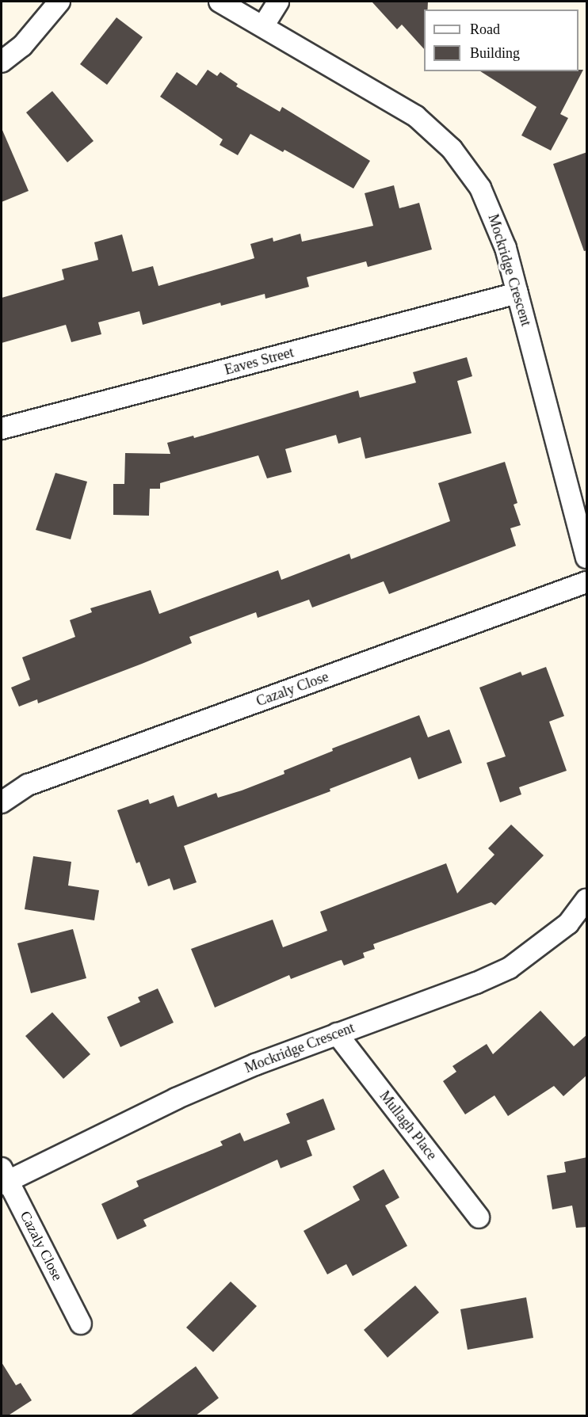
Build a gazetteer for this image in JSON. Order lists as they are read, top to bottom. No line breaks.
{"streets":{"street":["Mockridge Crescent","Eaves Street","Cazaly Close","Mullagh Place"]},"crossings":[["Mockridge Crescent","Eaves Street"],["Mockridge Crescent","Cazaly Close"],["Mockridge Crescent","Mullagh Place"]],"legend":["Road","Building"]}
